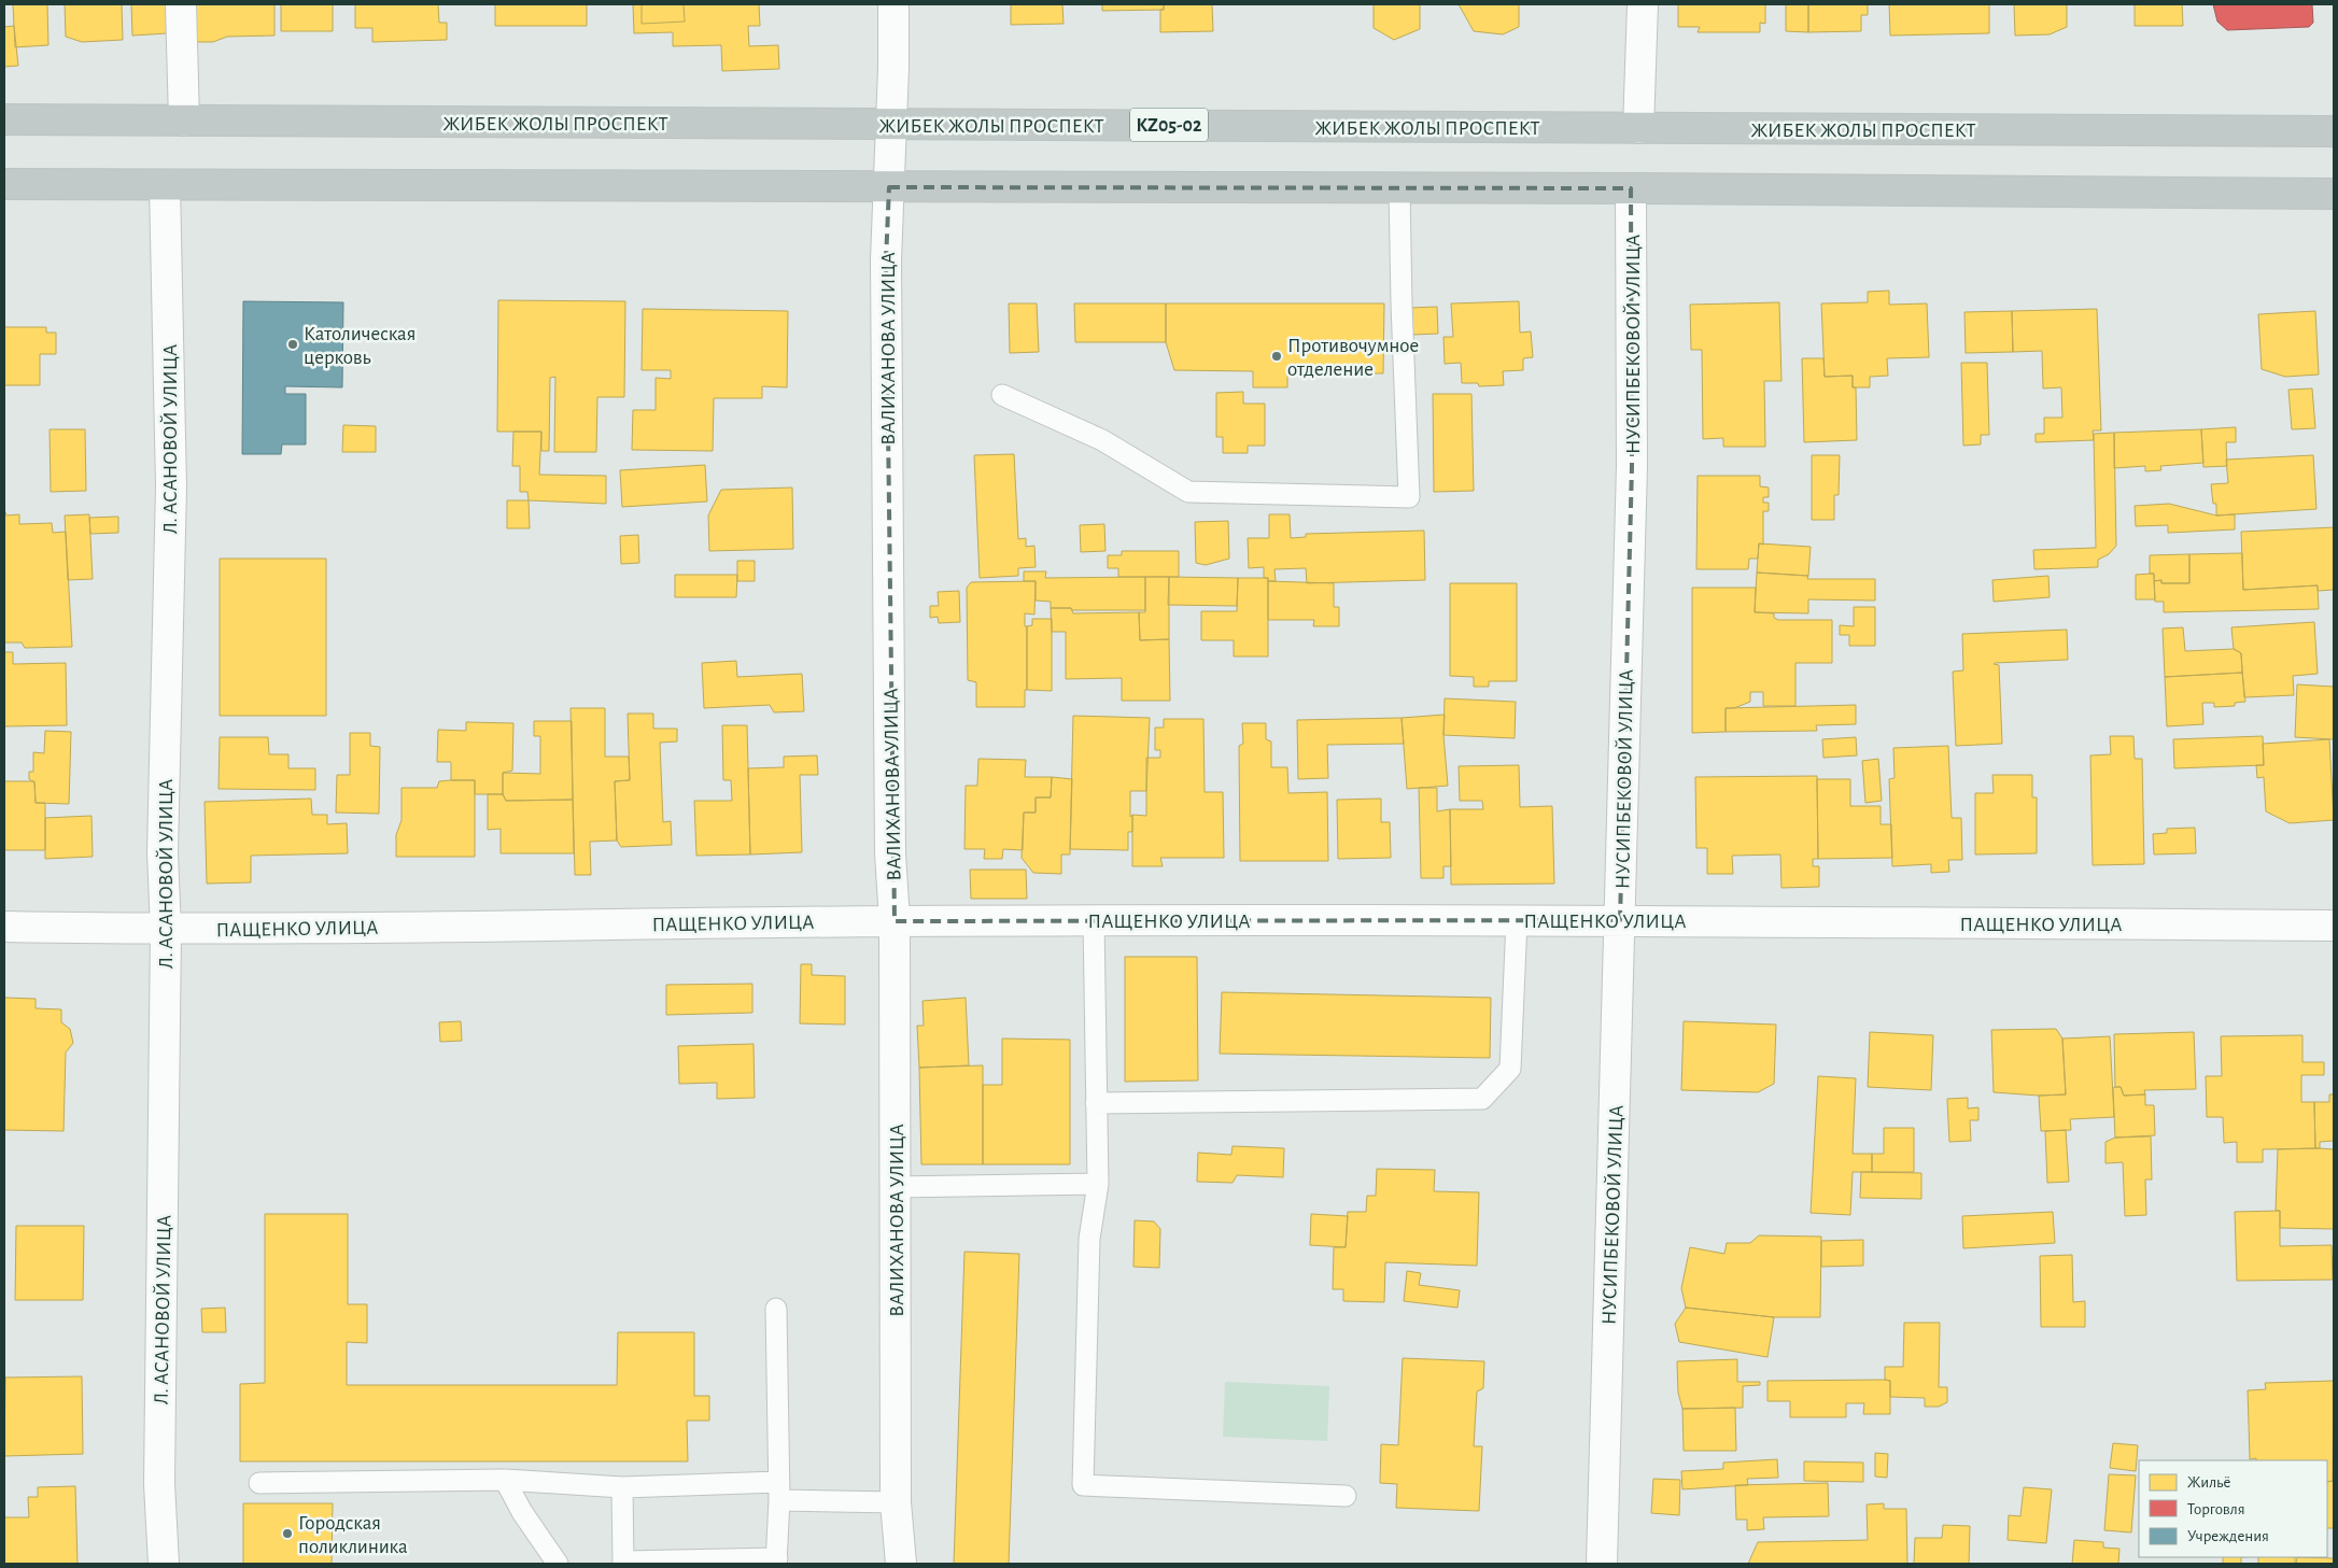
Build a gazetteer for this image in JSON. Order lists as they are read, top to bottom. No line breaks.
{"streets":{"highway":["ЖИБЕК ЖОЛЫ ПРОСПЕКТ","KZ05-02"],"street":["НУСИПБЕКОВОЙ УЛИЦА","ВАЛИХАНОВА УЛИЦА","Л. АСАНОВОЙ УЛИЦА","ПАЩЕНКО УЛИЦА"]},"crossings":[["ЖИБЕК ЖОЛЫ ПРОСПЕКТ","ВАЛИХАНОВА УЛИЦА"],["НУСИПБЕКОВОЙ УЛИЦА","ПАЩЕНКО УЛИЦА"],["ВАЛИХАНОВА УЛИЦА","ПАЩЕНКО УЛИЦА"],["Л. АСАНОВОЙ УЛИЦА","ПАЩЕНКО УЛИЦА"]],"places":["Католическая церковь","Противочумное отделение","Городская поликлиника"],"legend":["Жильё","Торговля","Учреждения"]}
